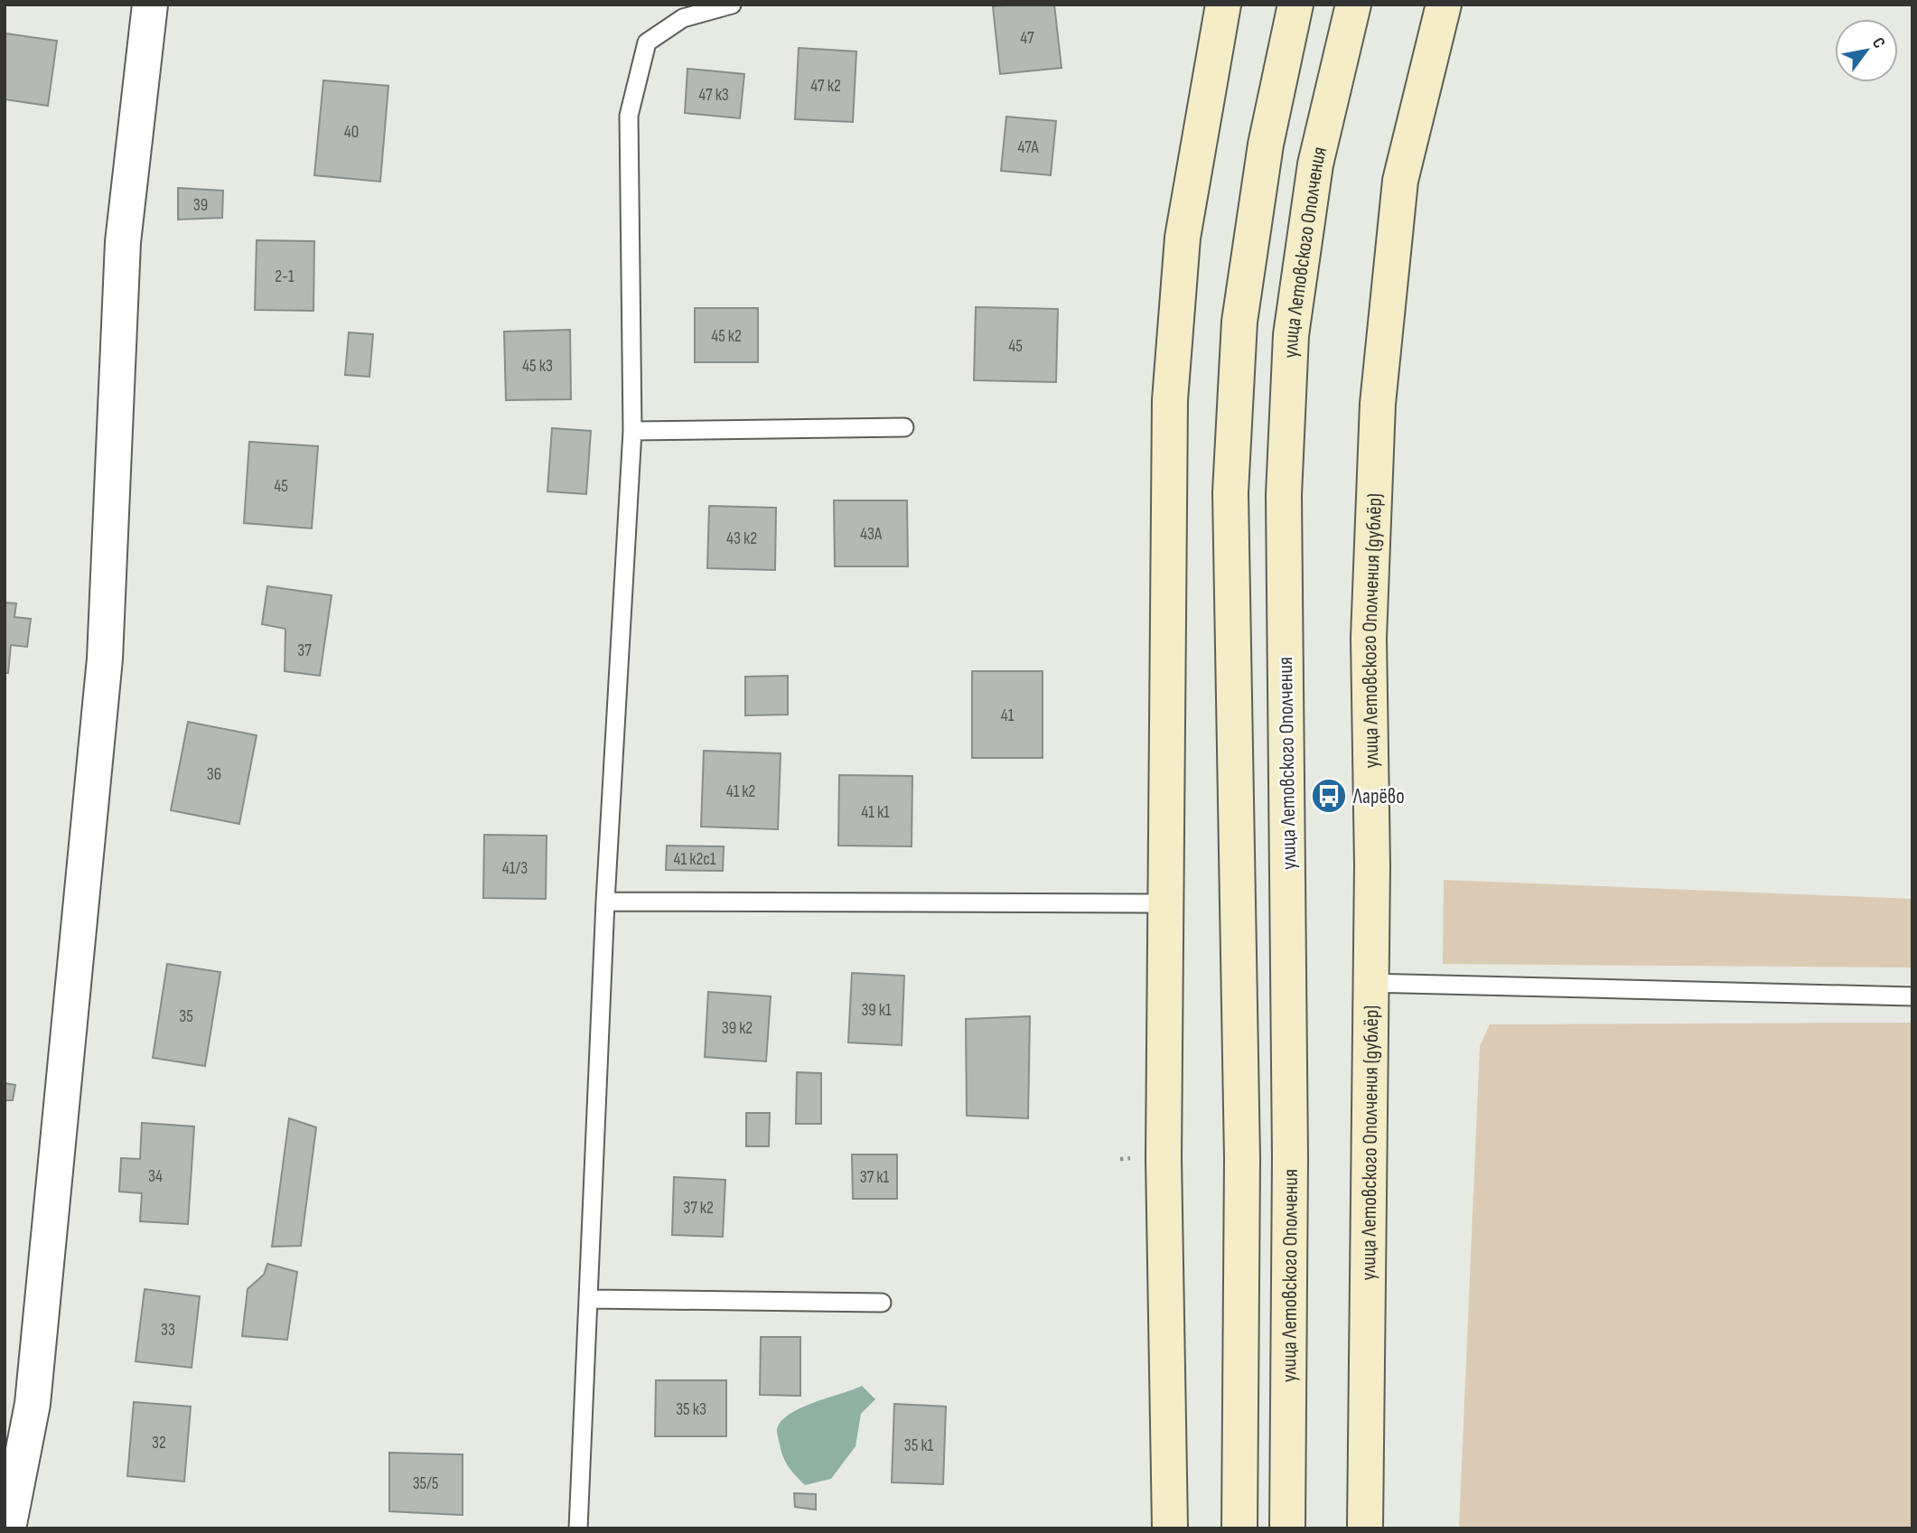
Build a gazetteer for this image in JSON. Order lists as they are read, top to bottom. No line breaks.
{"streets":{"street":["улица Летовского Ополчения","улица Летовского Ополчения (дублёр)"]},"places":{"bus stop":["Ларёво"]},"house_numbers":["47","47 к2","47 к3","40","47А","39","2-1","45 к2","45","45 к3","45","43А","43 к2","37","41","36","41 к2","41 к1","41 к2с1","41/3","39 к1","35","39 к2","34","37 к1","37 к2","33","35 к3","32","35 к1","35/5"],"north":"top right"}
